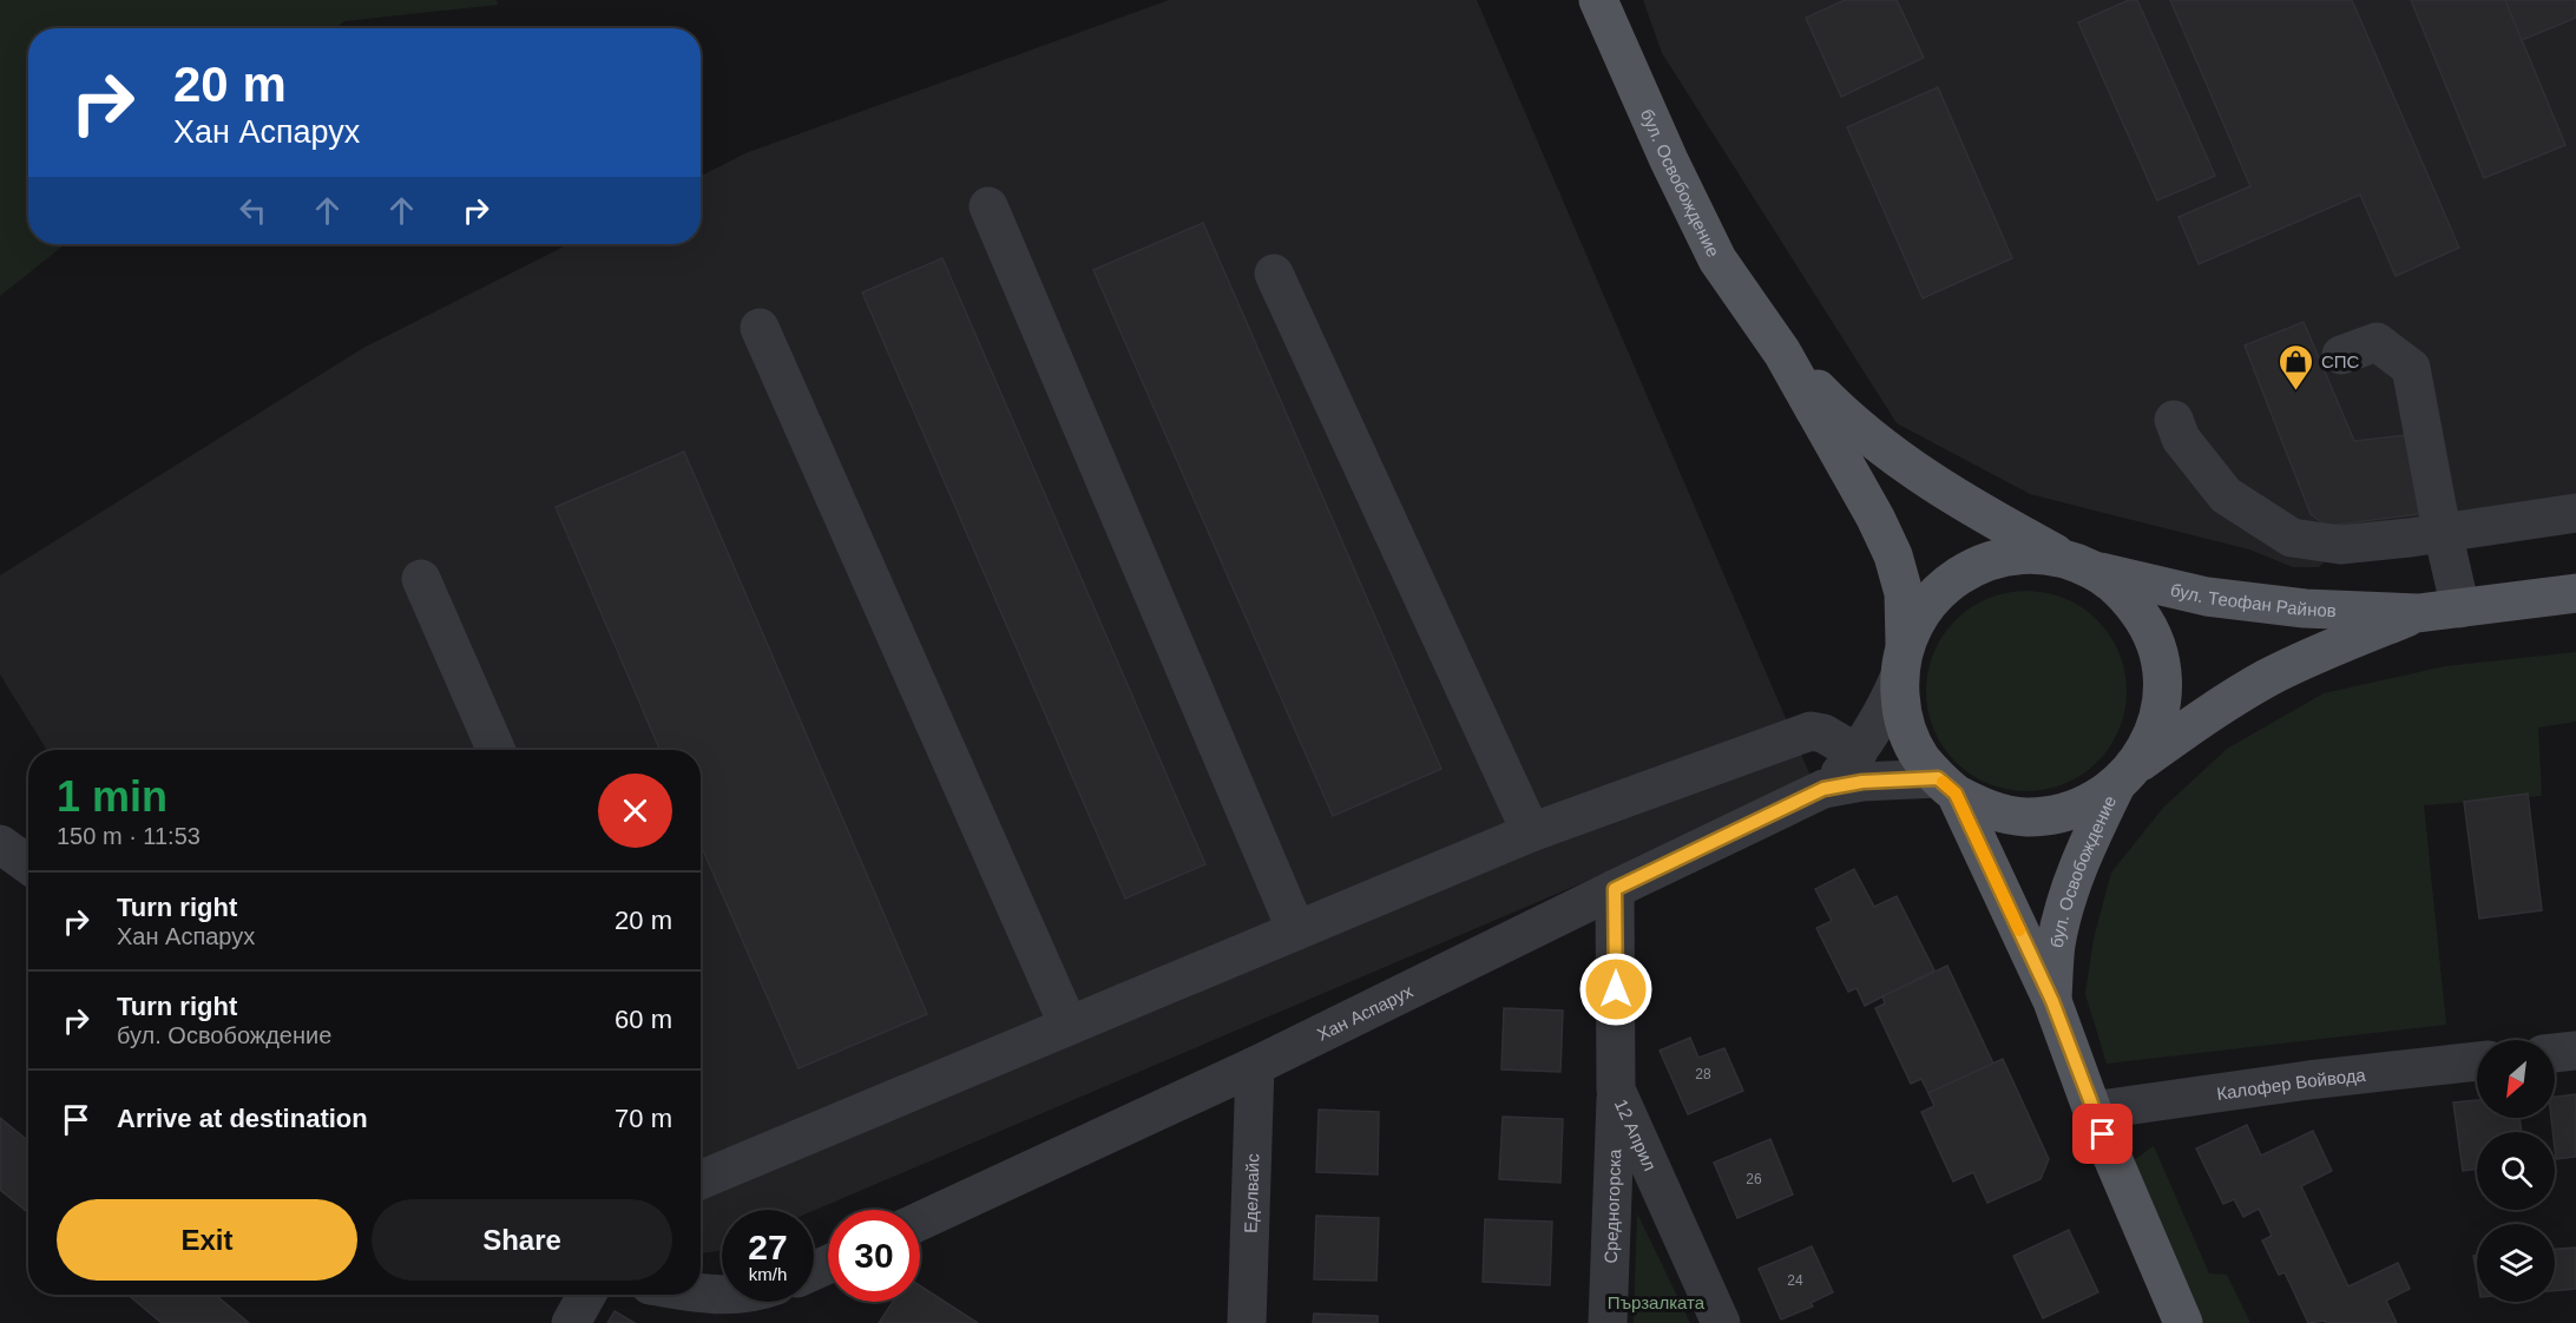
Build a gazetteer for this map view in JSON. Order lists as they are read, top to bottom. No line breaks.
{"streets":{"main road":["бул. Освобождение","бул. Теофан Райнов"],"street":["Хан Аспарух","Калофер Войвода","12 Април","Еделвайс","Средногорска"]},"crossings":[["бул. Освобождение","бул. Теофан Райнов"],["бул. Освобождение","Хан Аспарух"],["бул. Освобождение","Калофер Войвода"],["бул. Теофан Райнов","Хан Аспарух"],["Хан Аспарух","12 Април"],["Хан Аспарух","Еделвайс"],["12 Април","Средногорска"]],"parks":["Пързалката"],"places":{"shop":["СПС"]},"house_numbers":["28","26","24"],"north":"bottom left","page":{"turn":["20 m","Хан Аспарух"],"heading":["1 min","150 m · 11:53"],"list":[{"name":"Turn right","note":"Хан Аспарух","value":"20 m"},{"name":"Turn right","note":"бул. Освобождение","value":"60 m"},{"name":"Arrive at destination","value":"70 m"}],"buttons":["Exit","Share"],"speed":"27 km/h","limit":"30"}}
